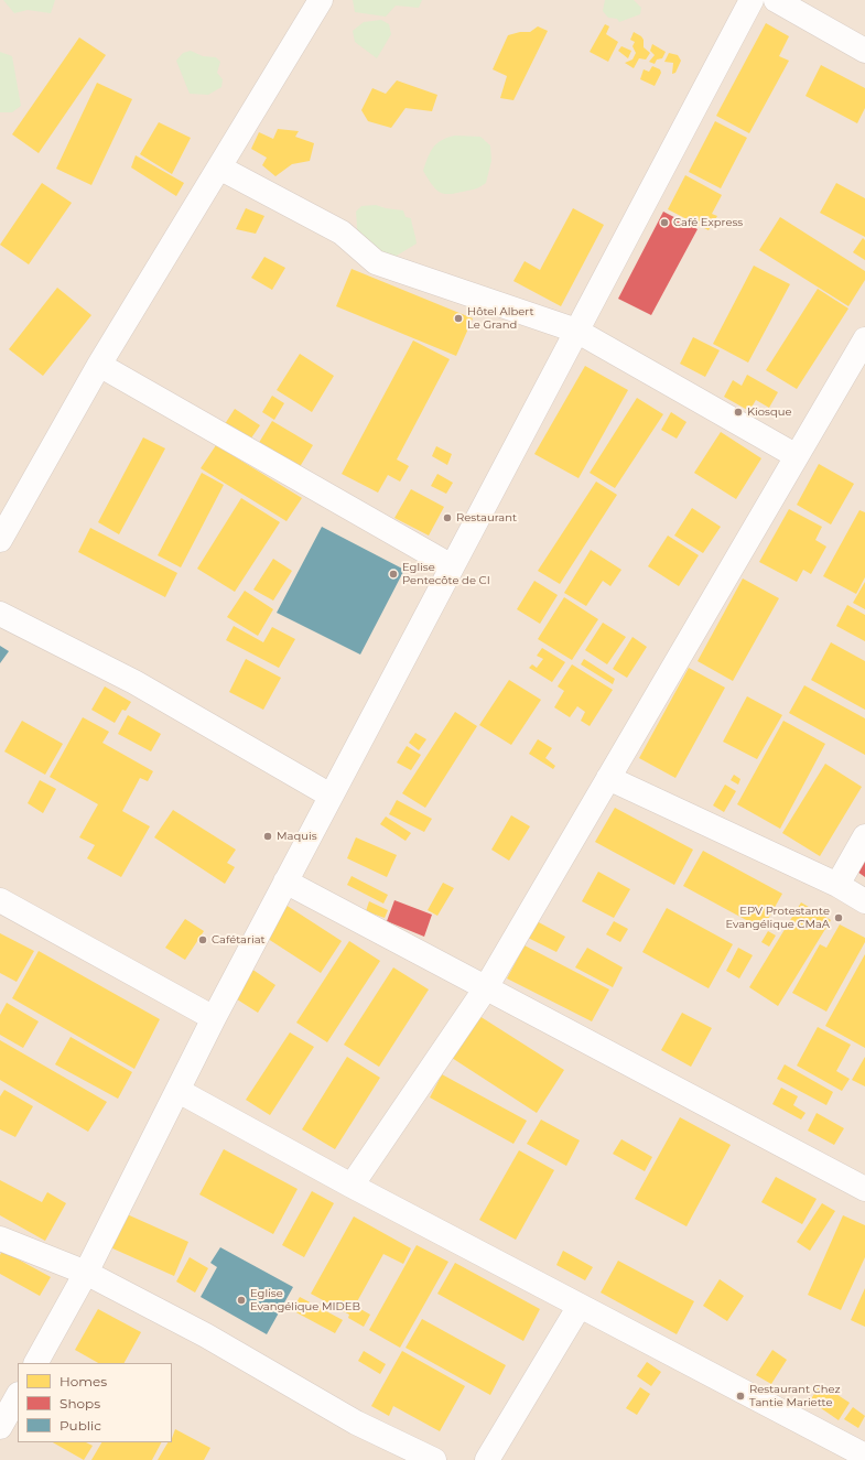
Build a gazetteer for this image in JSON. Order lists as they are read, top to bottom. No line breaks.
{"places":["Café Express","Hôtel Albert Le Grand","Kiosque","Restaurant","Eglise Pentecôte de CI","Maquis","EPV Protestante Evangélique CMaA","Cafétariat","Eglise Evangélique MIDEB","Restaurant Chez Tantie Mariette"],"legend":["Homes","Shops","Public"]}
